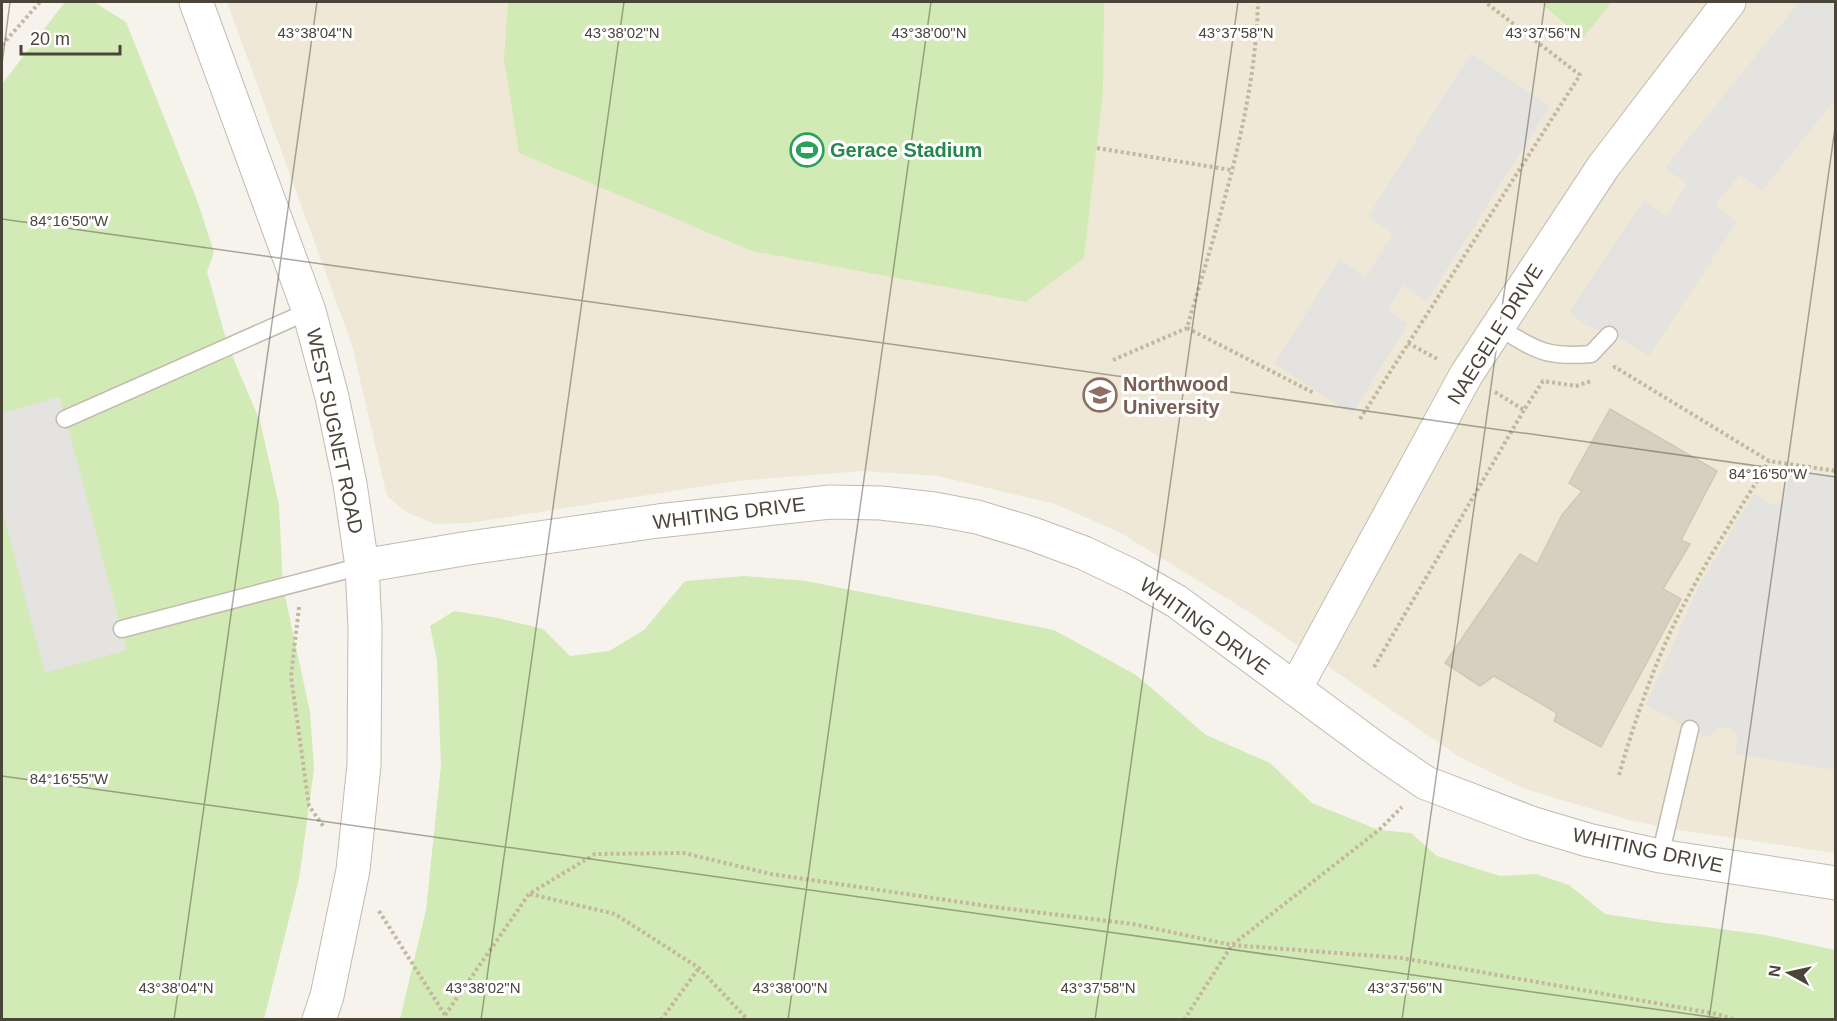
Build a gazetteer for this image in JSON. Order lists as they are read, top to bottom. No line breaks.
{"streets":{"street":["NAEGELE DRIVE","WEST SUGNET ROAD","WHITING DRIVE"]},"crossings":[["NAEGELE DRIVE","WHITING DRIVE"],["WEST SUGNET ROAD","WHITING DRIVE"]],"places":{"sports":["Gerace Stadium"],"school or university":["Northwood University"]},"scale_bar":"20 m","north":"left","coordinates":["43°38'04\"N","43°38'02\"N","43°38'00\"N","43°37'58\"N","43°37'56\"N","84°16'50\"W","84°16'55\"W"]}
